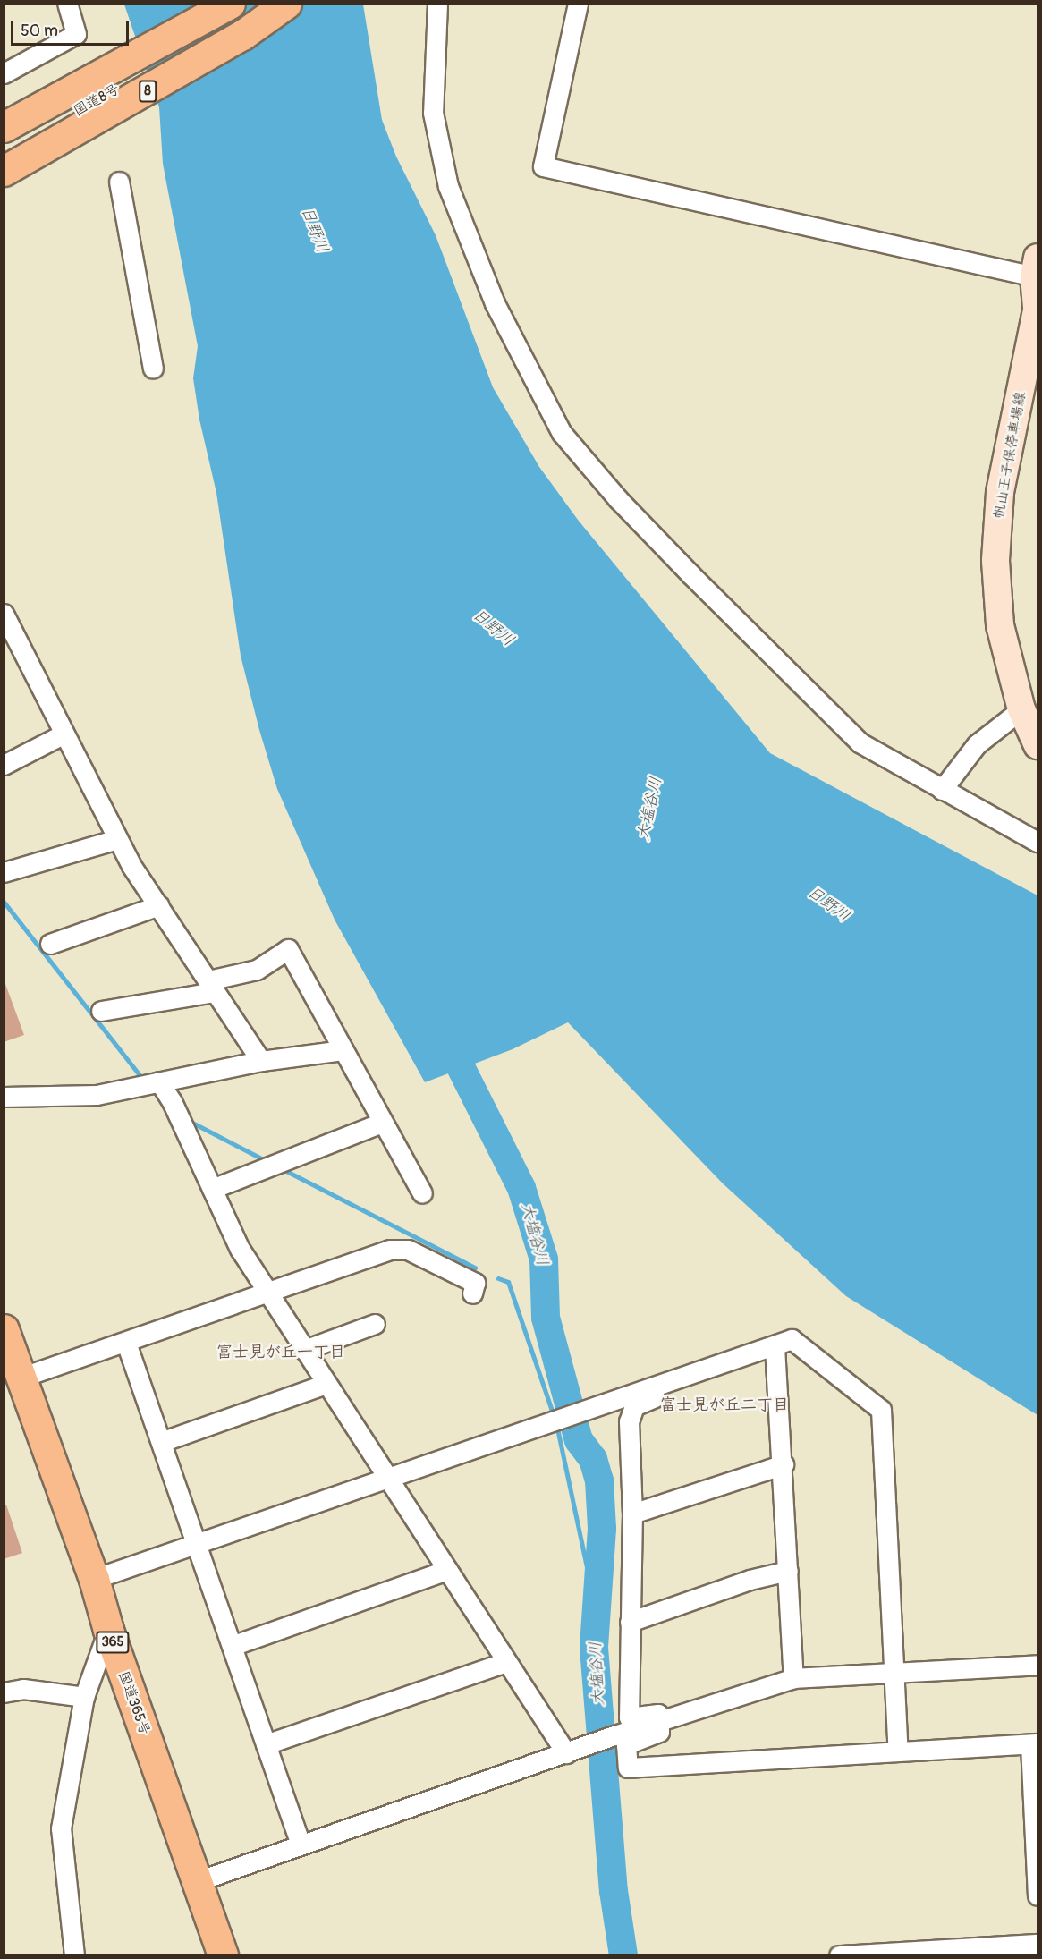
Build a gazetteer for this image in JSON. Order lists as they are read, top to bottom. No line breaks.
{"streets":{"highway":["8","国道8号","365","国道365号"],"main road":["帆山王子保停車場線"]},"districts":["富士見が丘一丁目","富士見が丘二丁目"],"water":["日野川","大塩谷川"],"scale_bar":"50 m"}
